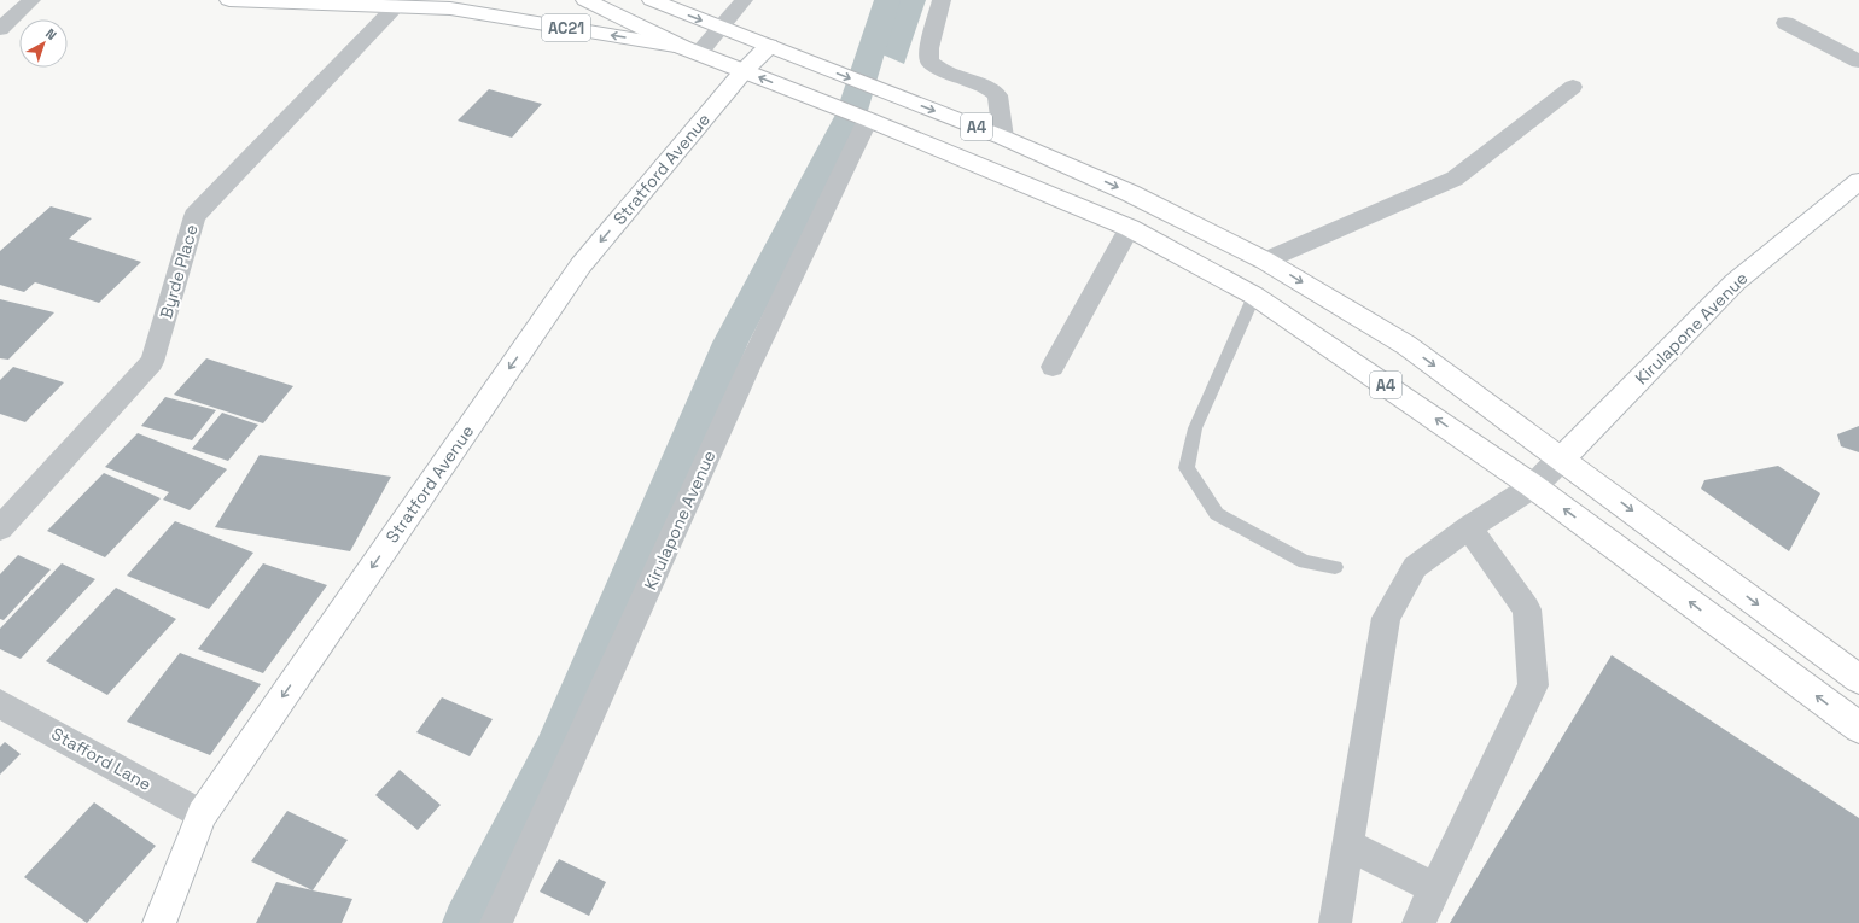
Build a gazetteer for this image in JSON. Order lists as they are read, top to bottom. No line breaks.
{"streets":{"main road":["AC21","A4","Stratford Avenue","Kirulapone Avenue"],"street":["Byrde Place","Stafford Lane"]},"crossings":[["AC21","A4"],["AC21","Byrde Place"],["A4","Stratford Avenue"],["A4","Kirulapone Avenue"],["Stratford Avenue","Stafford Lane"]],"one_way":["Stratford Avenue"],"north":"top right"}
